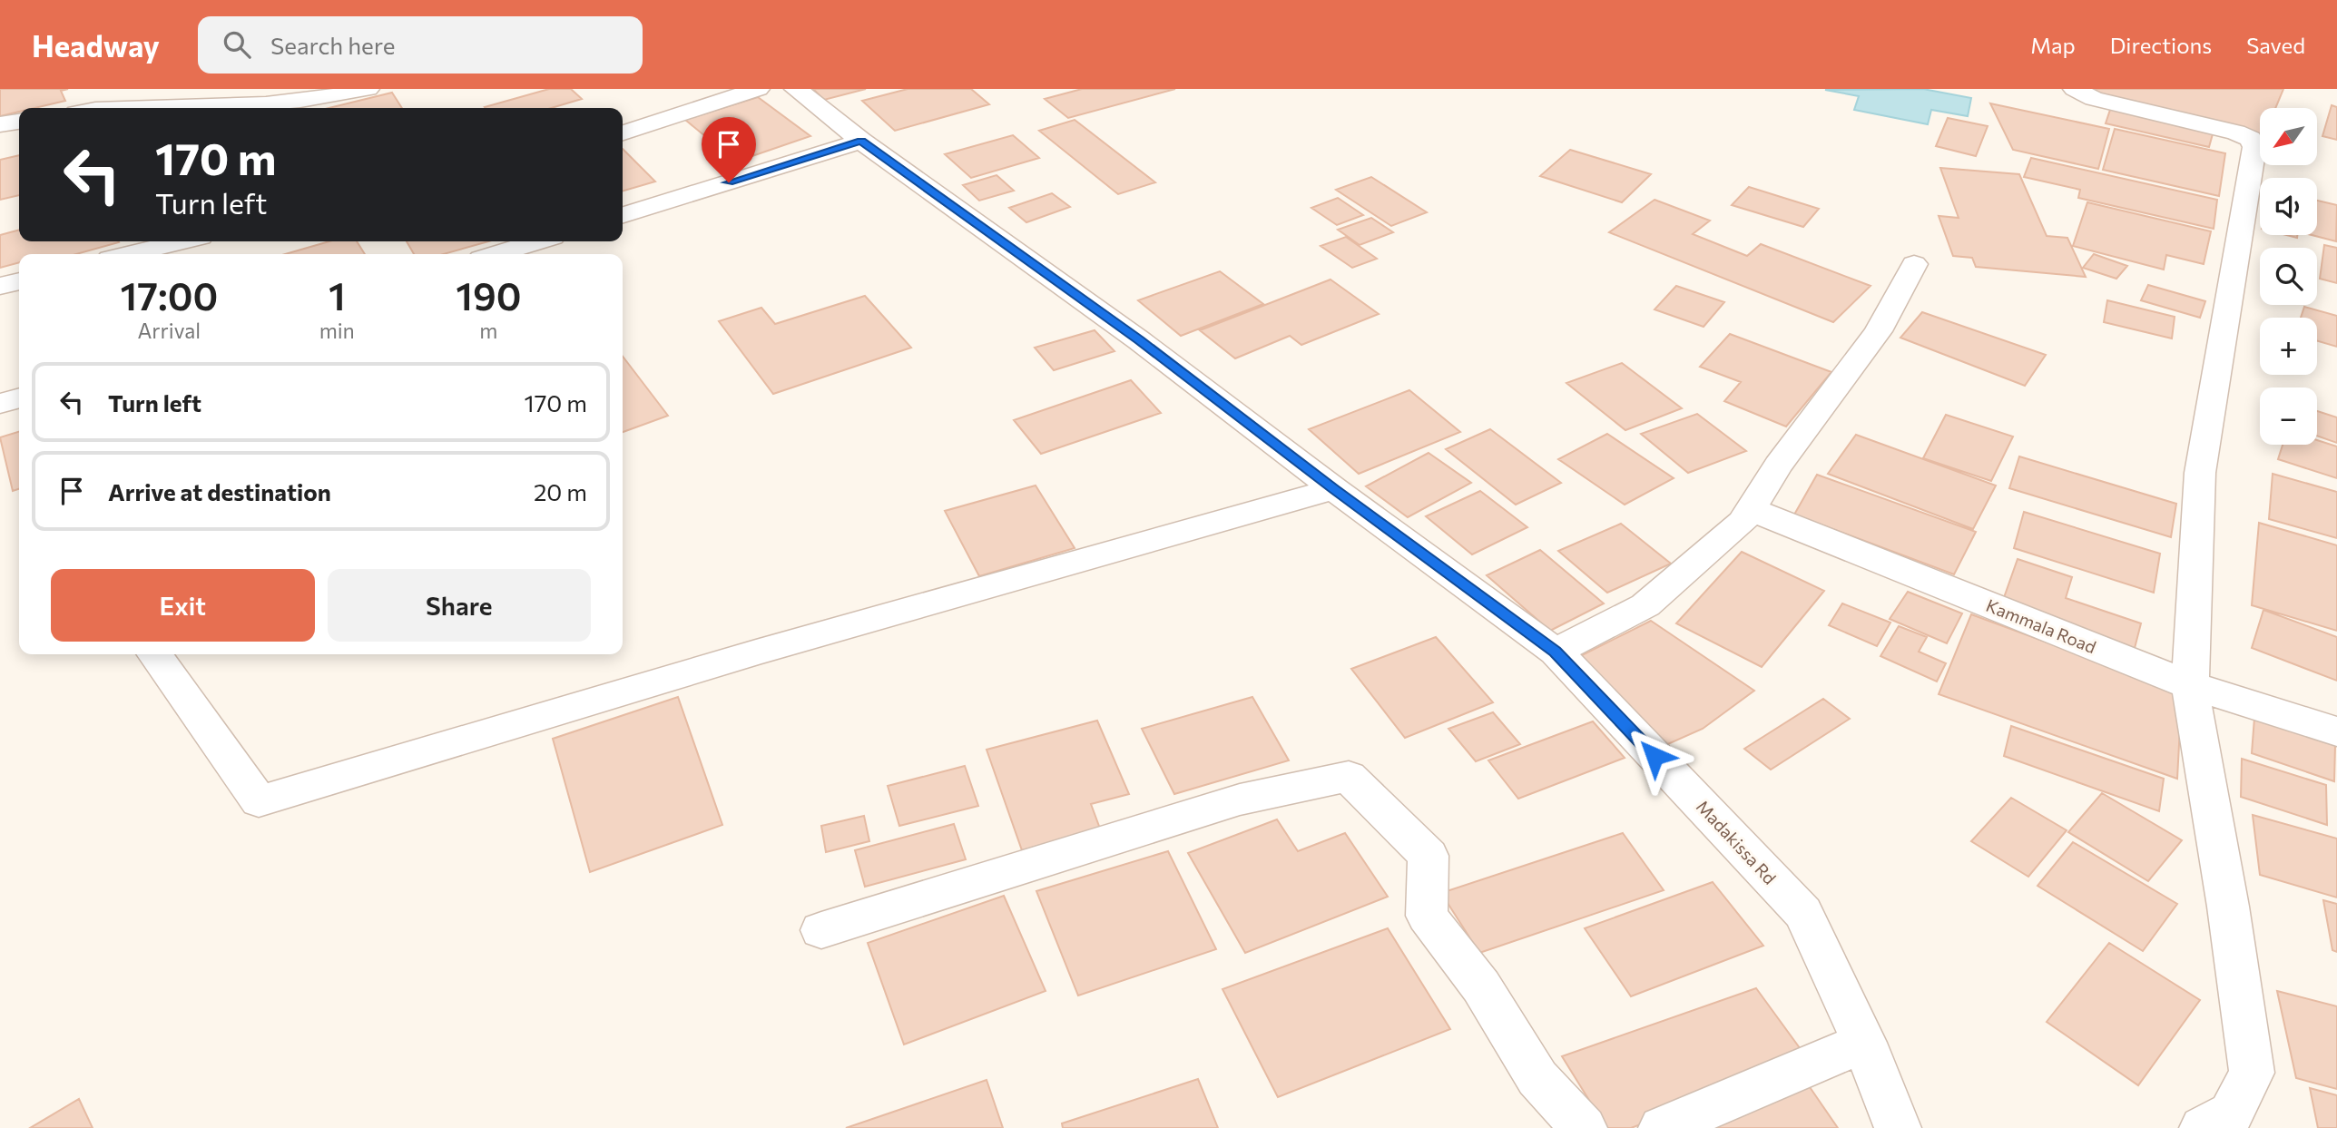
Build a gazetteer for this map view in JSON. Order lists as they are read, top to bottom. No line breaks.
{"streets":{"street":["Kammala Road","Madakissa Rd"]},"north":"bottom left","page":{"header":"Headway","search":"Search here","nav":["Map","Directions","Saved"],"map_buttons":["+","−"],"turn":["170 m","Turn left"],"eta":["17:00","Arrival","1","min","190","m"],"list":[{"name":"Turn left","value":"170 m"},{"name":"Arrive at destination","value":"20 m"}],"buttons":["Exit","Share"]}}
